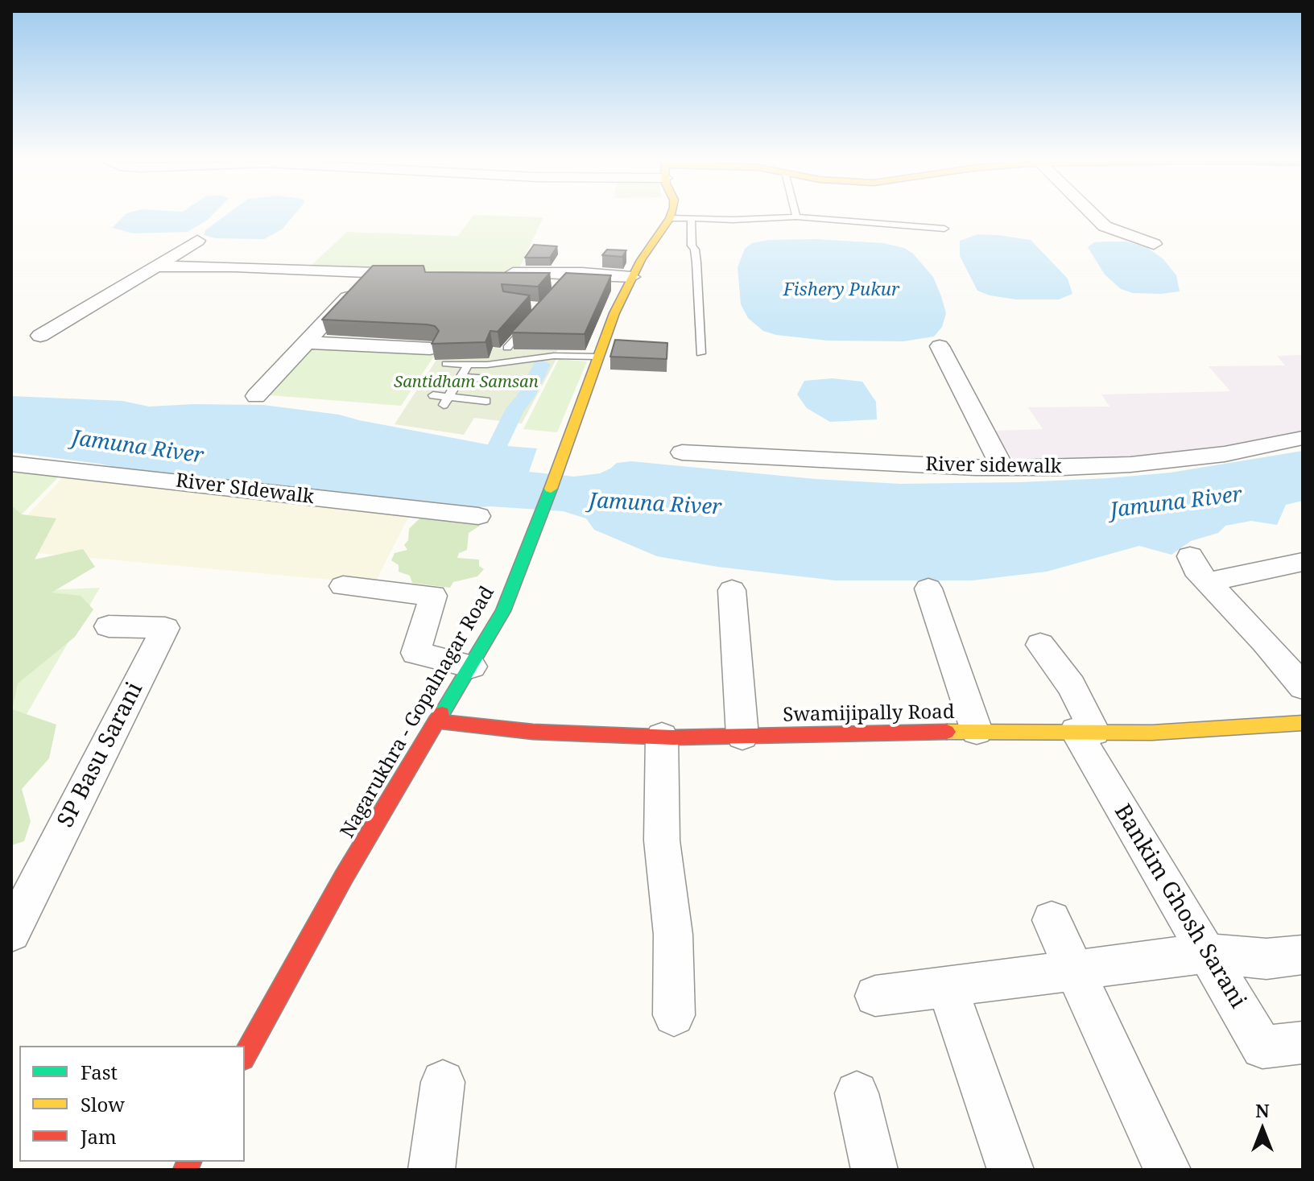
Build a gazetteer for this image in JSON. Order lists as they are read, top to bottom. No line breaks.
{"streets":{"street":["River sidewalk","River SIdewalk","Nagarukhra - Gopalnagar Road","Swamijipally Road","SP Basu Sarani","Bankim Ghosh Sarani"]},"crossings":[["Nagarukhra - Gopalnagar Road","Swamijipally Road"],["Swamijipally Road","Bankim Ghosh Sarani"]],"water":["Fishery Pukur","Jamuna River"],"parks":["Santidham Samsan"],"legend":["Fast","Slow","Jam"],"north":"top"}
